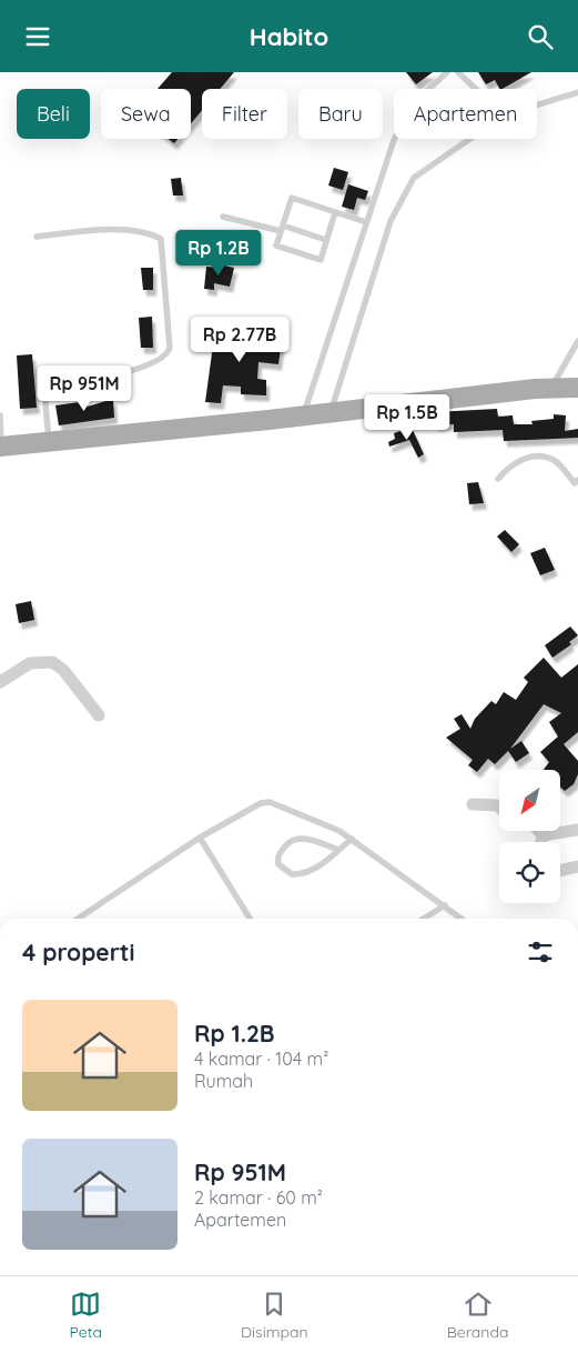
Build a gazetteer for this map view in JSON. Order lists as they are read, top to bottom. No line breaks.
{"north":"bottom left","page":{"header":"Habito","chip":["Beli","Sewa","Filter","Baru","Apartemen"],"price":["Rp 1.2B","Rp 2.77B","Rp 951M","Rp 1.5B"],"heading":"4 properti","list":[{"name":"Rp 1.2B","note":"4 kamar · 104 m² · Rumah"},{"name":"Rp 951M","note":"2 kamar · 60 m² · Apartemen"}],"tabs":["Peta","Disimpan","Beranda"]}}
